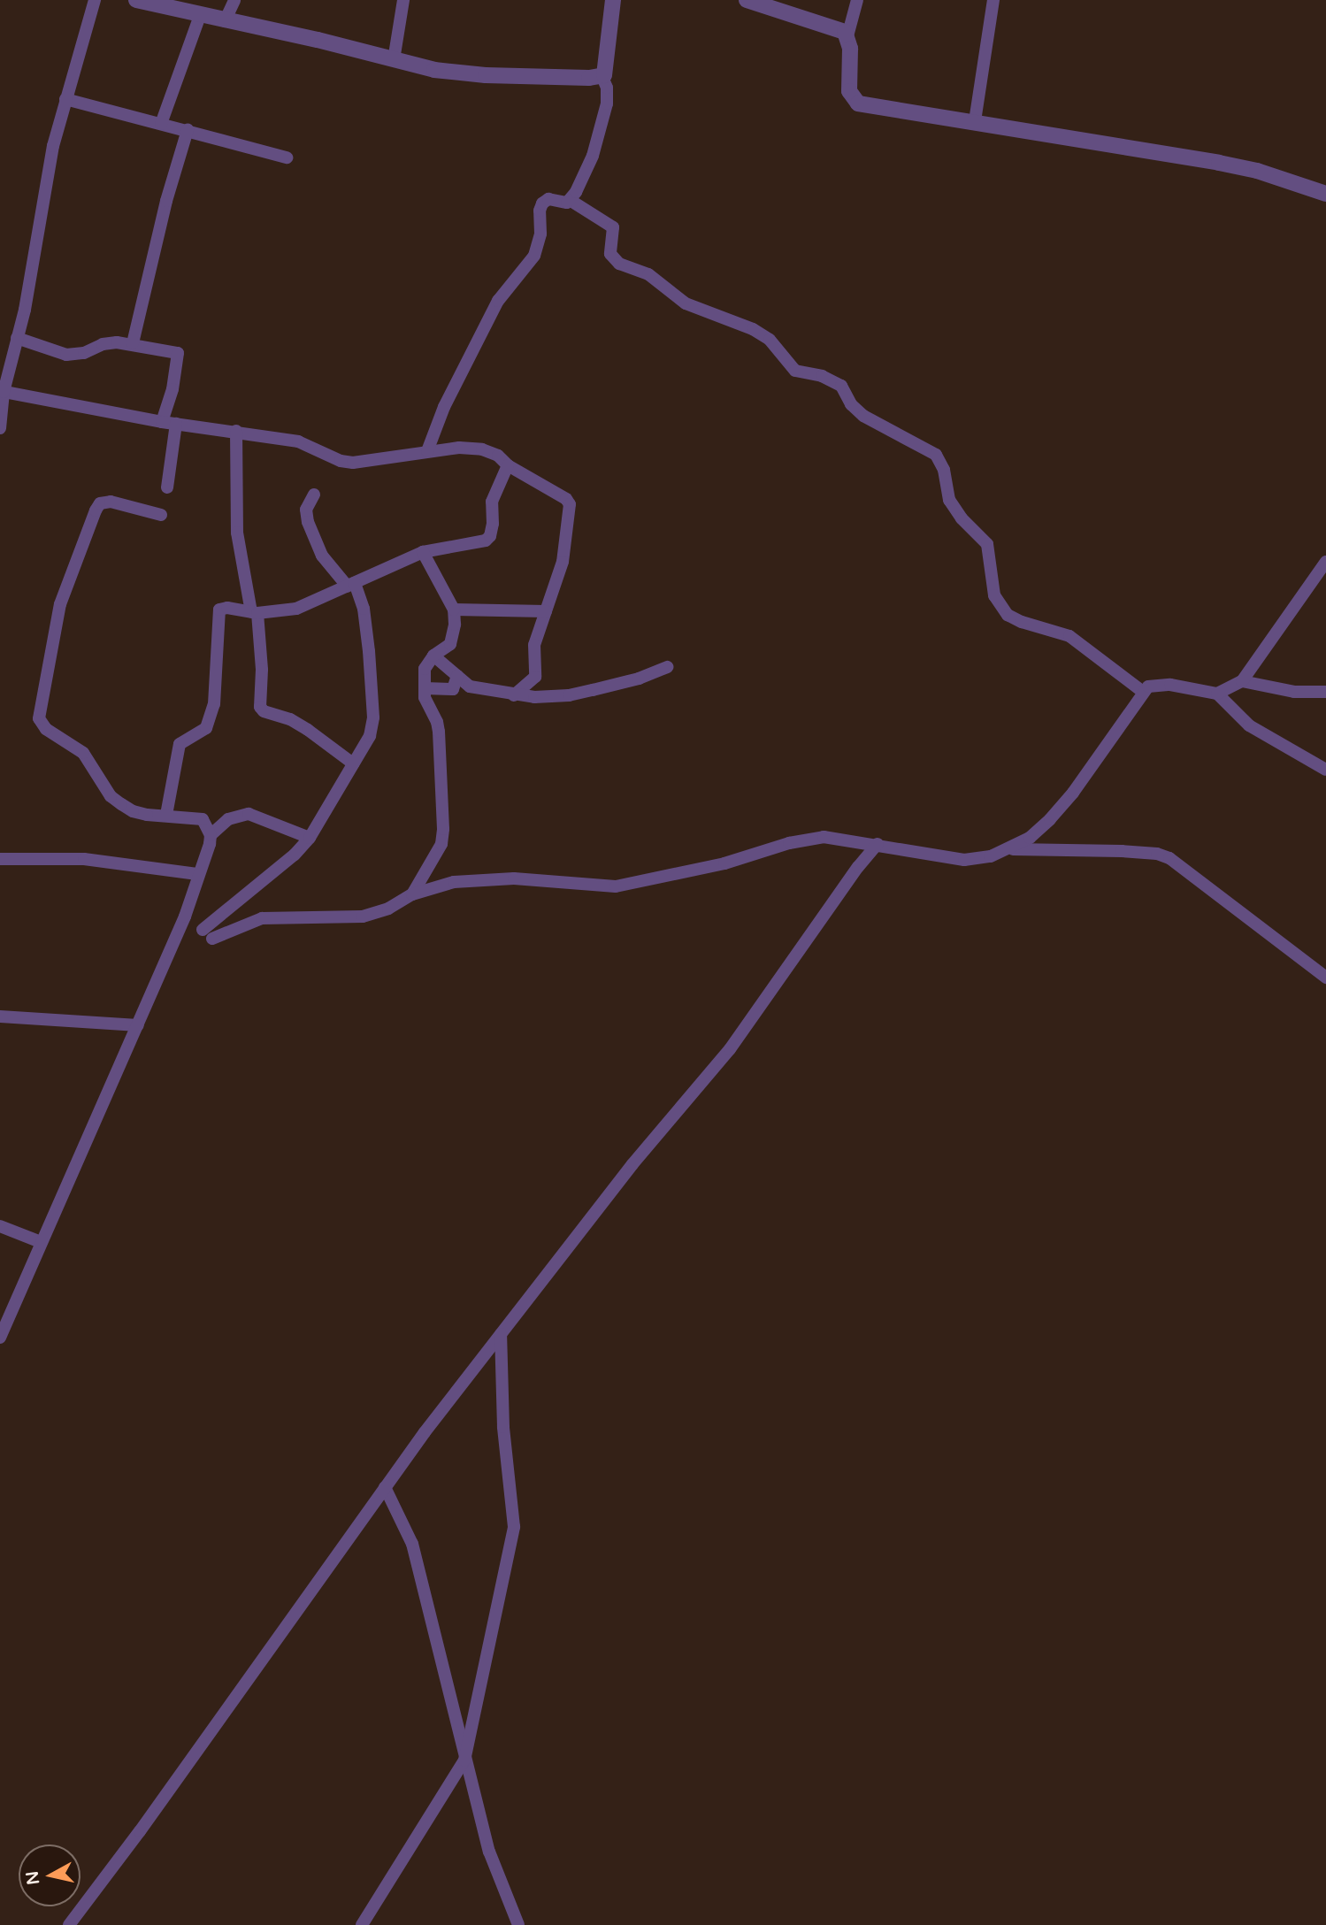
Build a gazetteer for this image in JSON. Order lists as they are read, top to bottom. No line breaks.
{"north":"left"}
